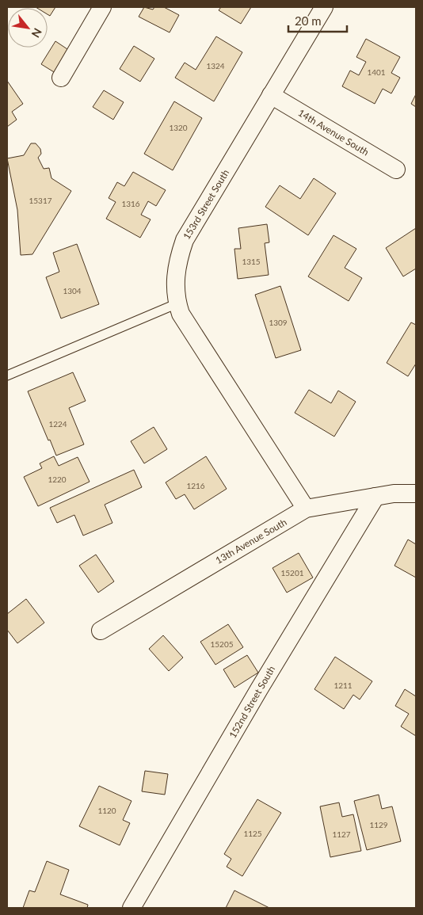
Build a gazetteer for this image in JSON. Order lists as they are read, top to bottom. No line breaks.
{"streets":{"street":["14th Avenue South","153rd Street South","13th Avenue South","152nd Street South"]},"crossings":[["14th Avenue South","153rd Street South"],["153rd Street South","13th Avenue South"],["13th Avenue South","152nd Street South"]],"house_numbers":["1324","1401","1320","15317","1316","1315","1304","1309","1224","1220","1216","15201","15205","1211","1120","1129","1125","1127"],"scale_bar":"20 m","north":"bottom right"}
